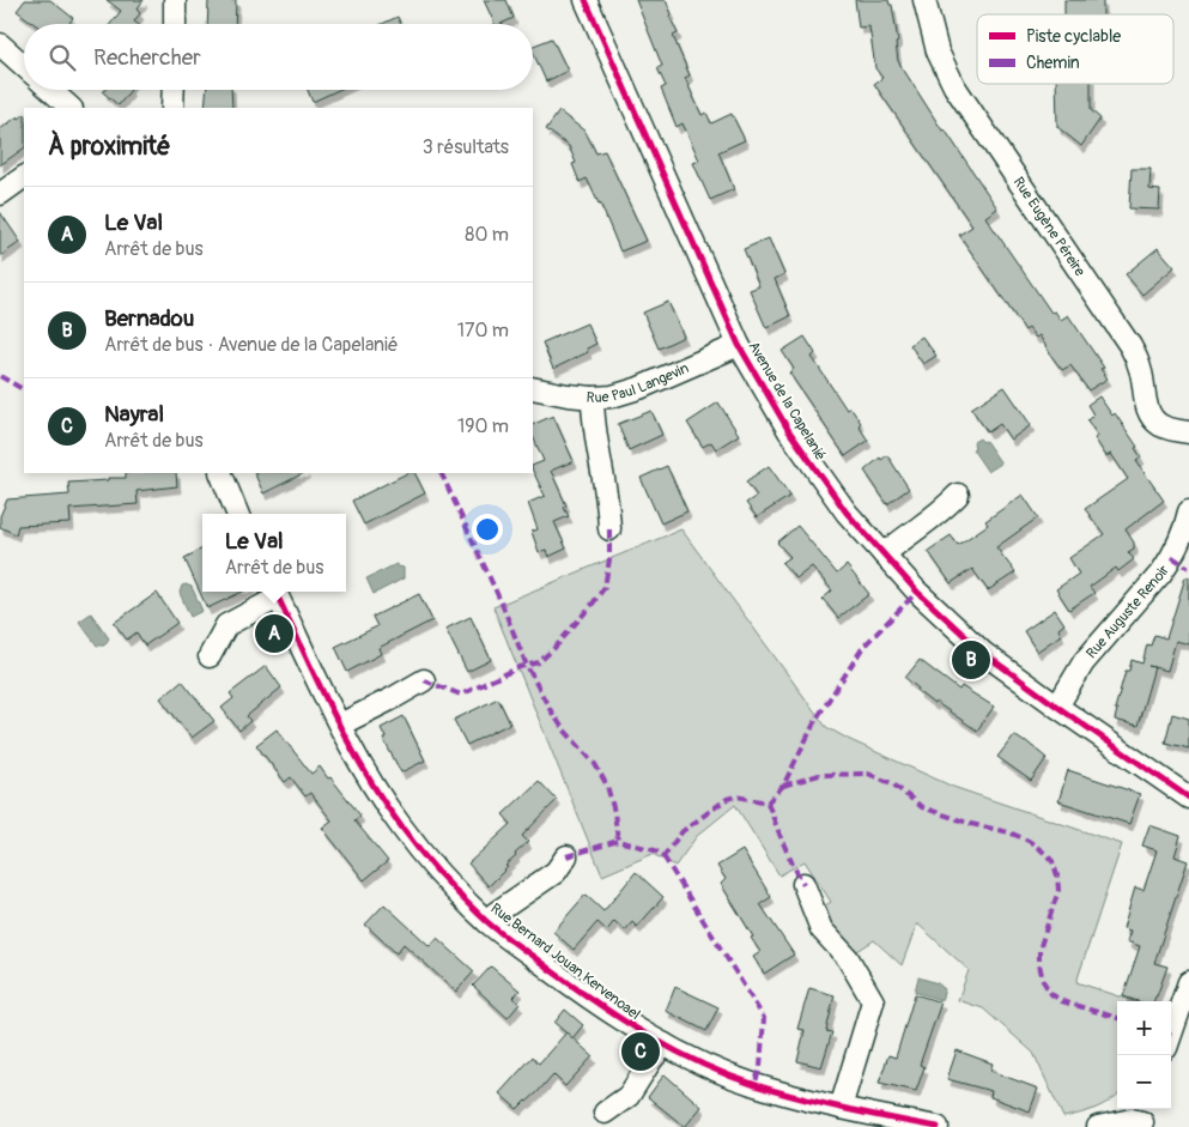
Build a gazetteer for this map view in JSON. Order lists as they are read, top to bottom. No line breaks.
{"streets":{"street":["Rue Eugène Péreire","Rue Paul Langevin","Avenue de la Capelanié","Rue Auguste Renoir","Rue Bernard Jouan Kervenoael"]},"crossings":[["Rue Paul Langevin","Avenue de la Capelanié"],["Avenue de la Capelanié","Rue Auguste Renoir"]],"legend":["Piste cyclable","Chemin"],"page":{"search":"Rechercher","heading":["À proximité","3 résultats"],"list":[{"mark":"A","name":"Le Val","note":"Arrêt de bus","value":"80 m"},{"mark":"B","name":"Bernadou","note":"Arrêt de bus · Avenue de la Capelanié","value":"170 m"},{"mark":"C","name":"Nayral","note":"Arrêt de bus","value":"190 m"}],"popup":["Le Val","Arrêt de bus"],"pins":["A","B","C"],"map_buttons":["+","−"]}}
